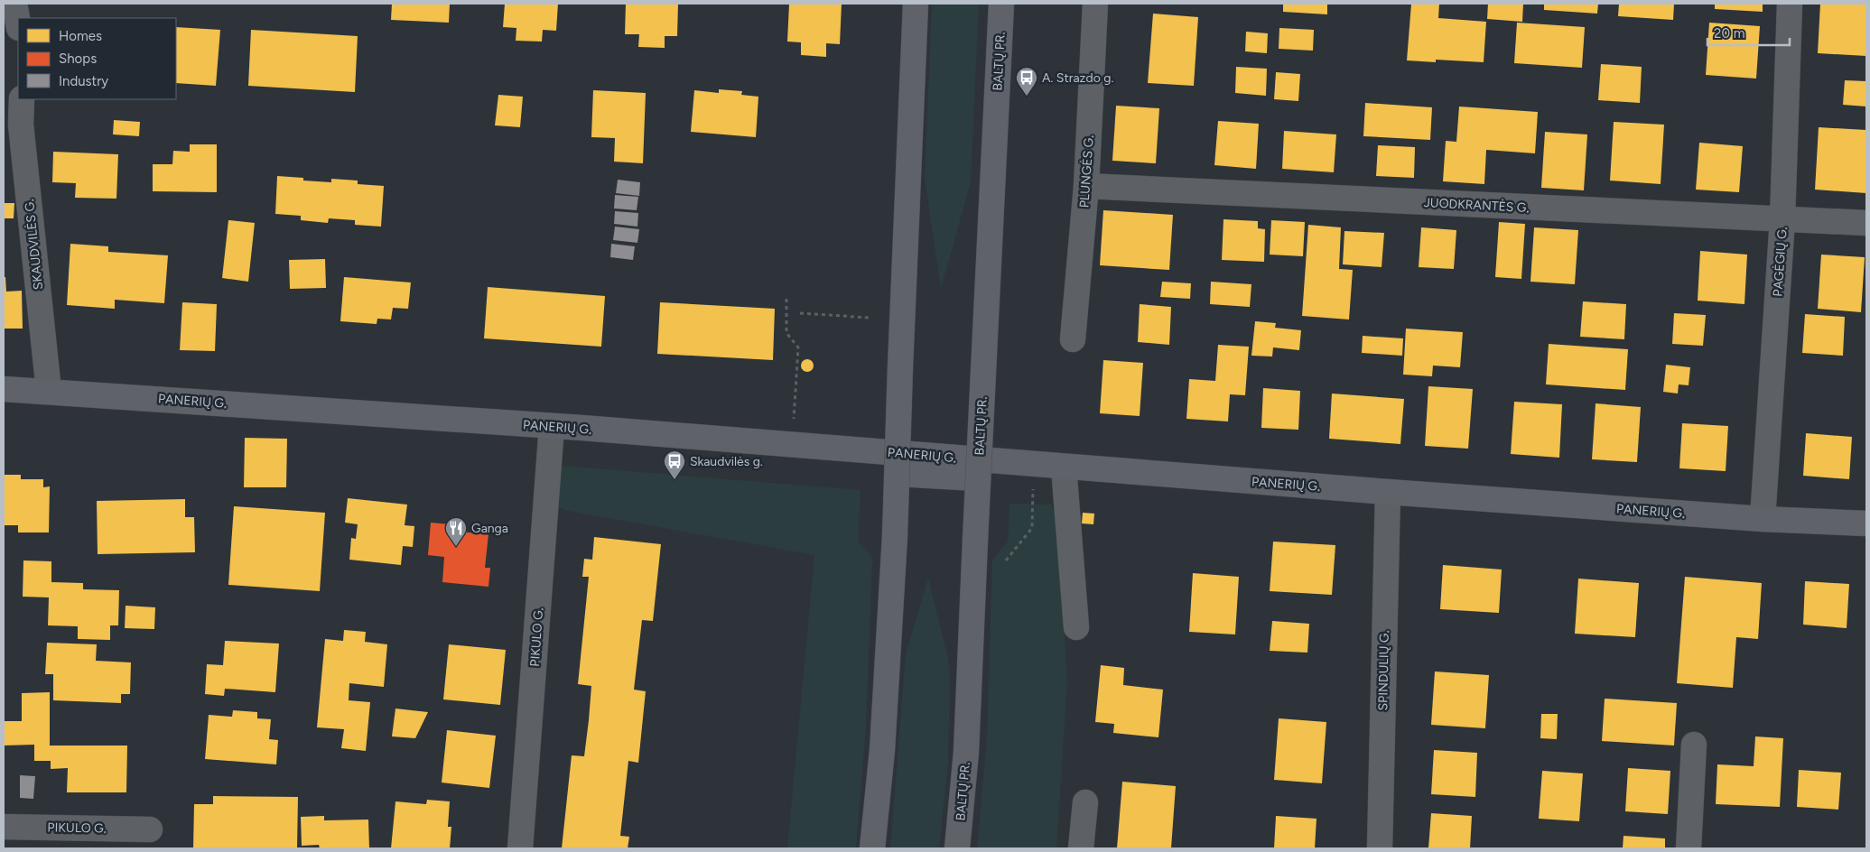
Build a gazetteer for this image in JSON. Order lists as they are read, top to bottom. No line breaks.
{"streets":{"main road":["BALTŲ PR.","PANERIŲ G."],"street":["PLUNGĖS G.","JUODKRANTĖS G.","SKAUDVILĖS G.","PAGĖGIŲ G.","PIKULO G.","SPINDULIŲ G."]},"crossings":[["PLUNGĖS G.","JUODKRANTĖS G."],["JUODKRANTĖS G.","PAGĖGIŲ G."],["SKAUDVILĖS G.","PANERIŲ G."],["PAGĖGIŲ G.","PANERIŲ G."],["PANERIŲ G.","PIKULO G."],["PANERIŲ G.","SPINDULIŲ G."]],"places":{"bus stop":["A. Strazdo g.","Skaudvilės g."],"restaurant":["Ganga"]},"legend":["Homes","Shops","Industry"],"scale_bar":"20 m"}
